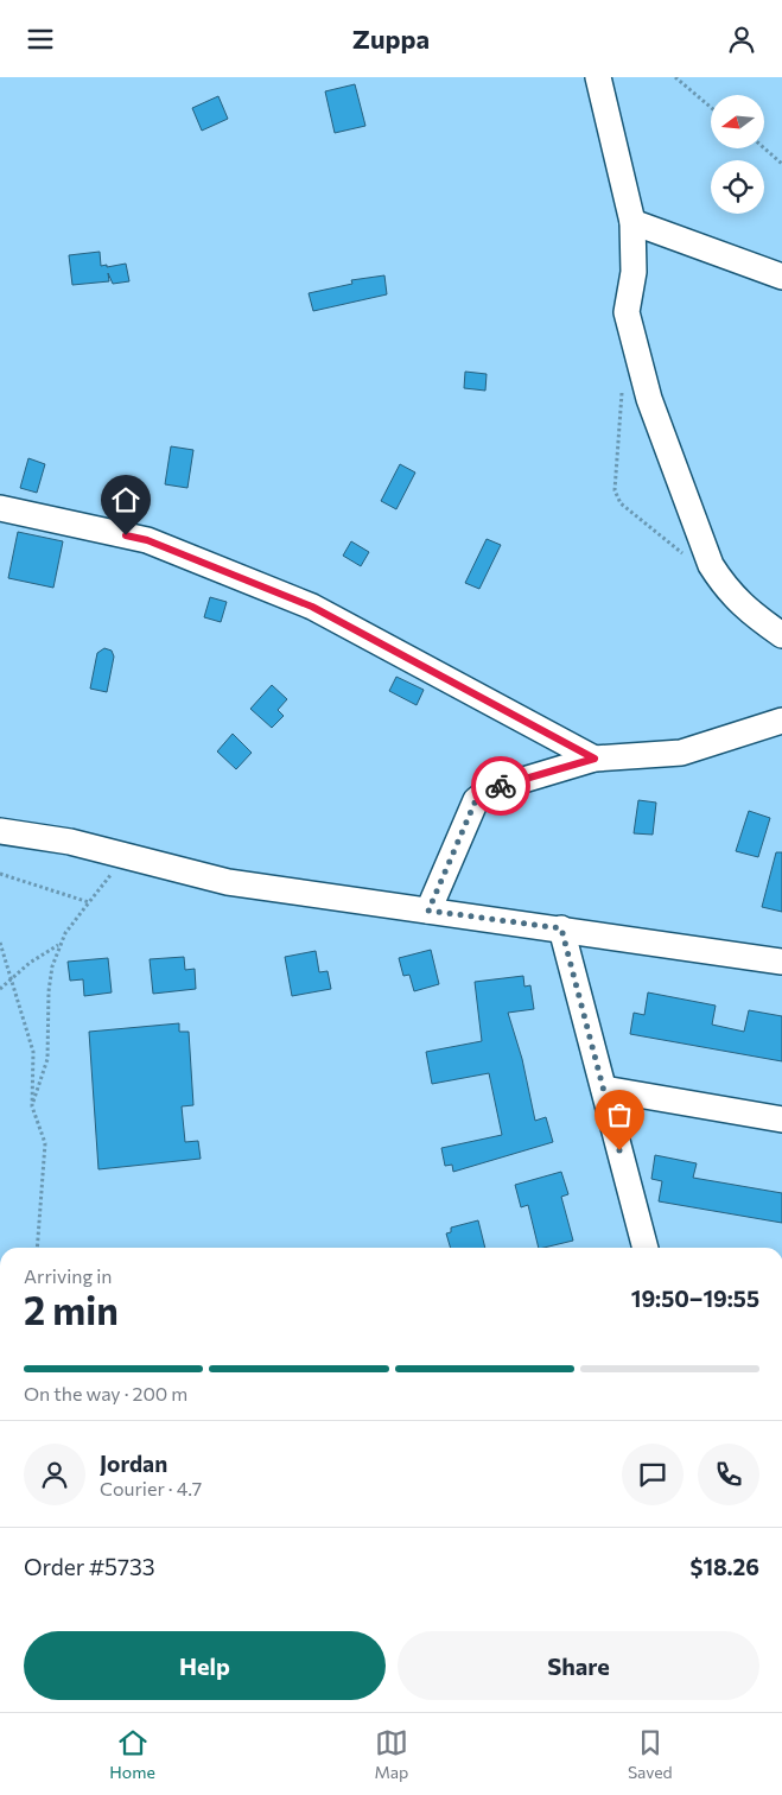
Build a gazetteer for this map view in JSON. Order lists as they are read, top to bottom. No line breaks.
{"north":"left","page":{"header":"Zuppa","heading":["2 min","Arriving in","19:50–19:55"],"panel":["Jordan","Courier · 4.7","Order #5733","$18.26"],"bar":"On the way · 200 m","buttons":["Help","Share"],"tabs":["Home","Map","Saved"]}}
